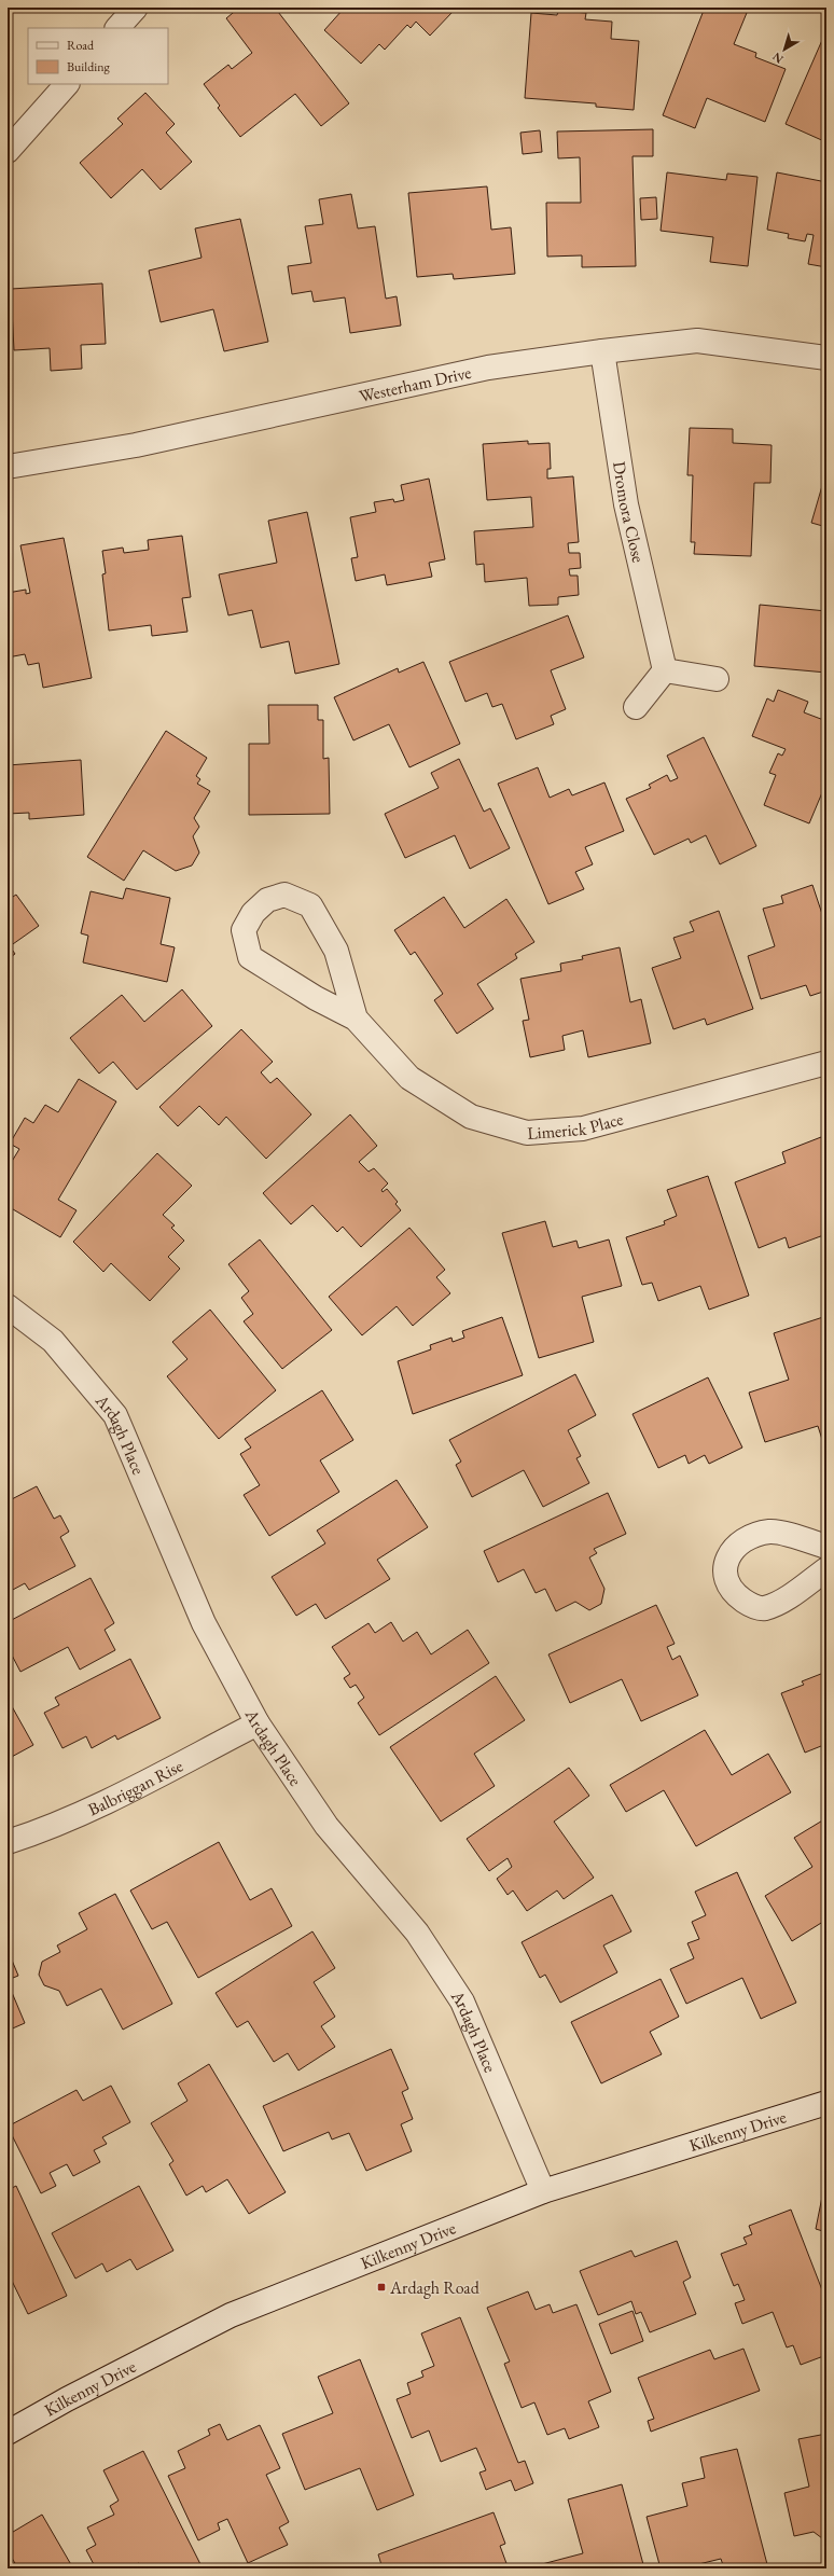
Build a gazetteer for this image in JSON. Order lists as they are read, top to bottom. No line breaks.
{"streets":{"street":["Westerham Drive","Dromora Close","Limerick Place","Ardagh Place","Balbriggan Rise","Kilkenny Drive"]},"crossings":[["Westerham Drive","Dromora Close"],["Ardagh Place","Balbriggan Rise"],["Ardagh Place","Kilkenny Drive"]],"places":{"transit":["Ardagh Road"]},"legend":["Road","Building"],"north":"bottom left"}
